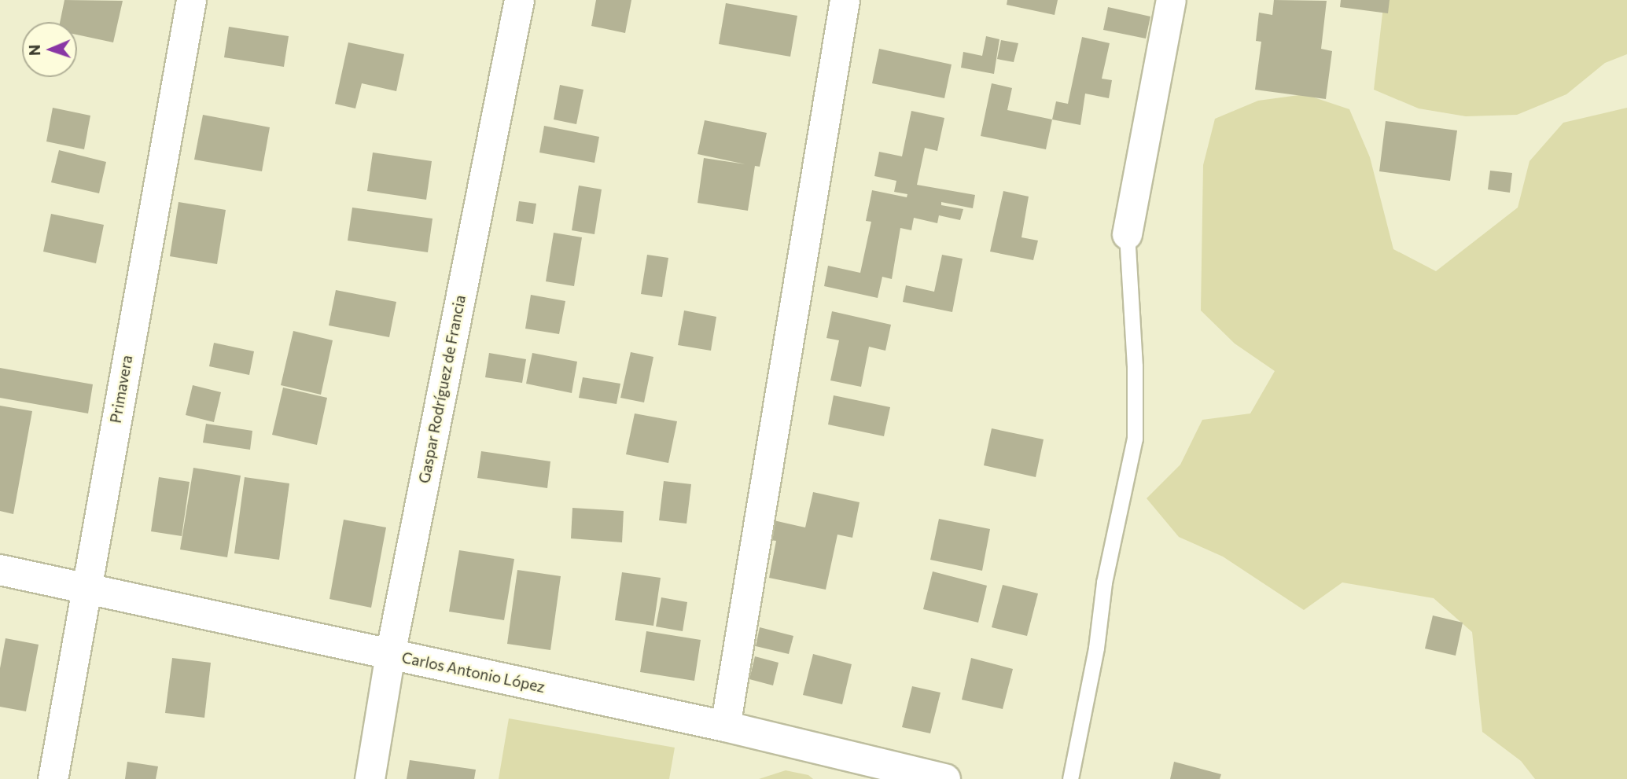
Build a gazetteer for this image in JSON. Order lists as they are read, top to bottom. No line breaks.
{"streets":{"street":["Primavera","Gaspar Rodríguez de Francia","Carlos Antonio López"]},"crossings":[["Primavera","Carlos Antonio López"],["Gaspar Rodríguez de Francia","Carlos Antonio López"]],"north":"left"}
